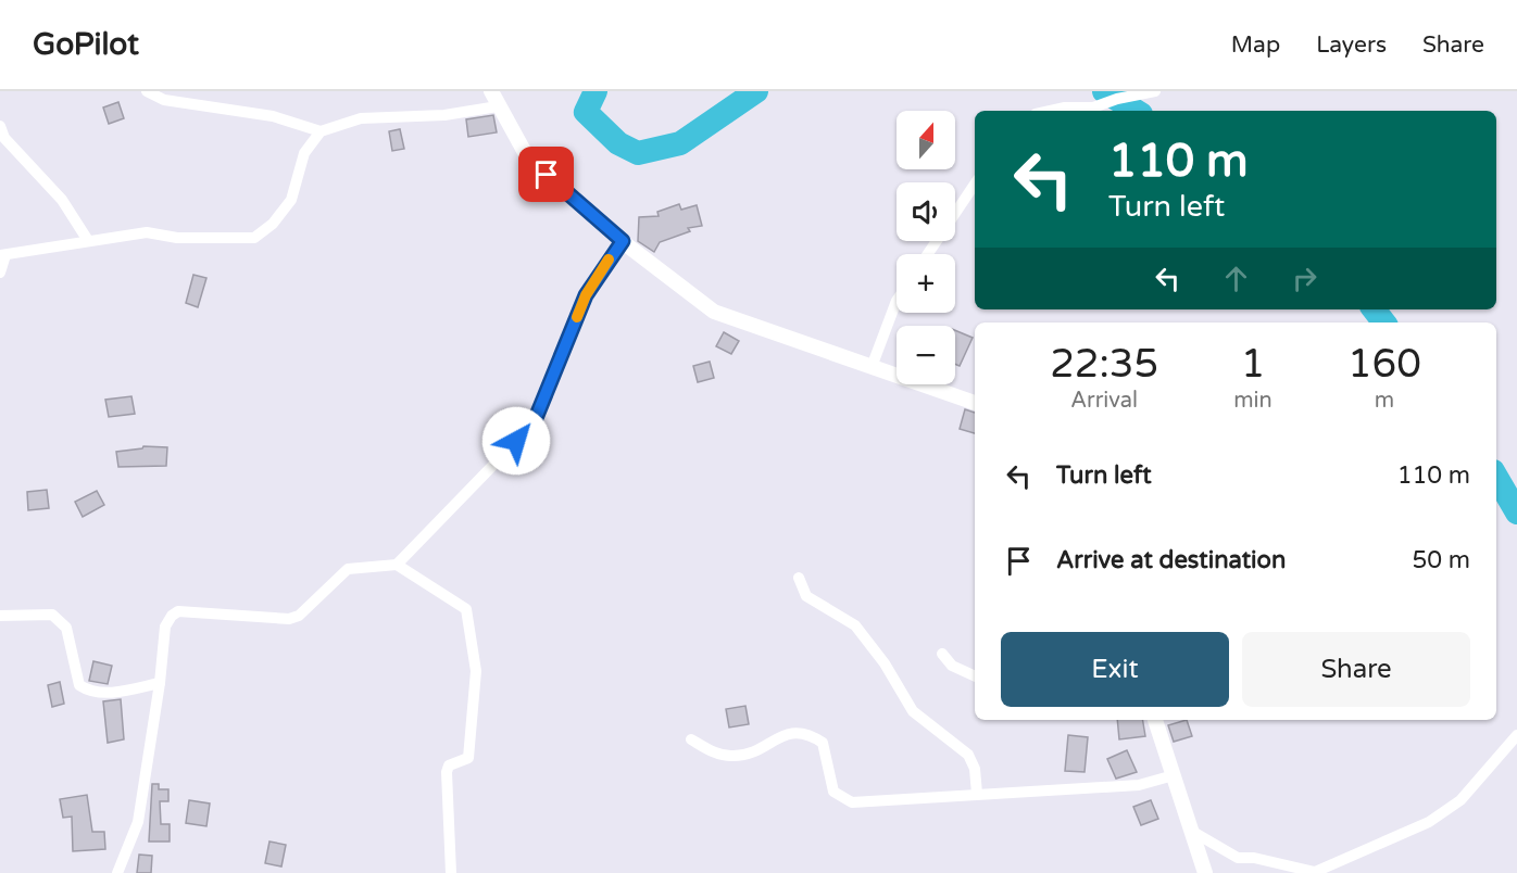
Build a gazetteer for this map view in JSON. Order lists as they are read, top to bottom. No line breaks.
{"north":"top","page":{"header":"GoPilot","nav":["Map","Layers","Share"],"map_buttons":["+","−"],"turn":["110 m","Turn left"],"eta":["22:35","Arrival","1","min","160","m"],"list":[{"name":"Turn left","value":"110 m"},{"name":"Arrive at destination","value":"50 m"}],"buttons":["Exit","Share"]}}
